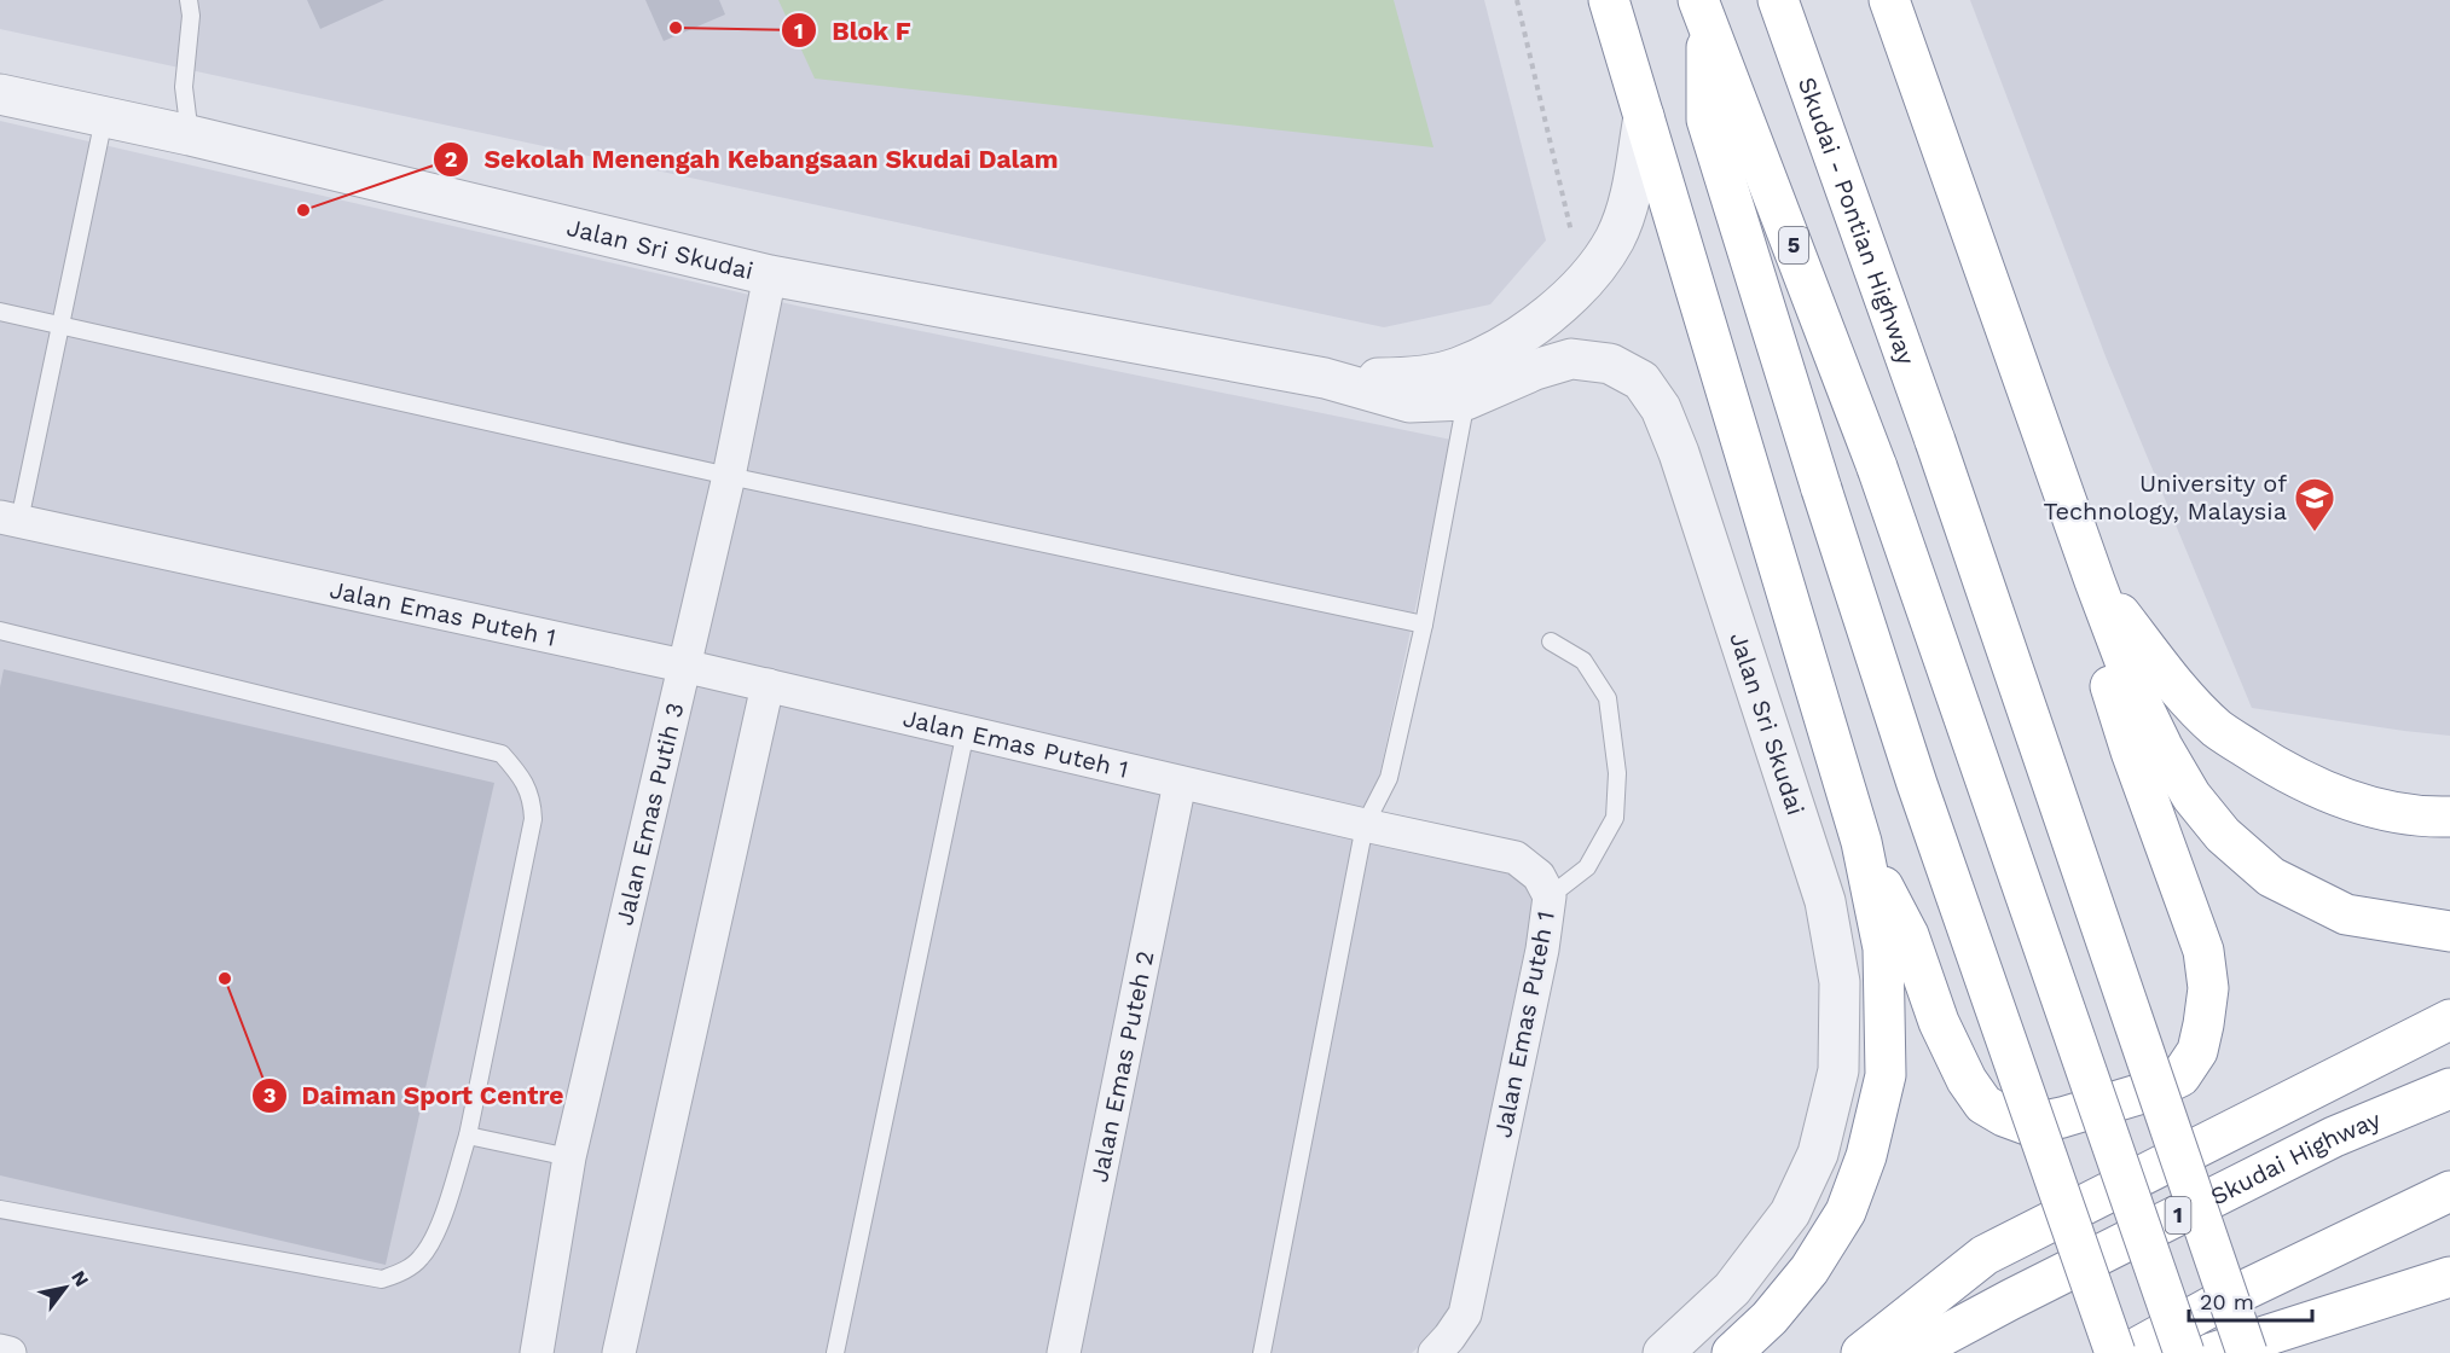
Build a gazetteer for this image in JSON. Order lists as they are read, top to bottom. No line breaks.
{"streets":{"highway":["Skudai - Pontian Highway","5","Skudai Highway","1"],"street":["Jalan Sri Skudai","Jalan Emas Puteh 1","Jalan Emas Putih 3","Jalan Emas Puteh 2"]},"crossings":[["Jalan Sri Skudai","Jalan Emas Putih 3"],["Jalan Emas Puteh 1","Jalan Emas Putih 3"],["Jalan Emas Puteh 1","Jalan Emas Puteh 2"]],"places":{"other":["Blok F","Sekolah Menengah Kebangsaan Skudai Dalam","Daiman Sport Centre"],"school or university":["University of Technology, Malaysia"]},"scale_bar":"20 m","north":"top right"}
